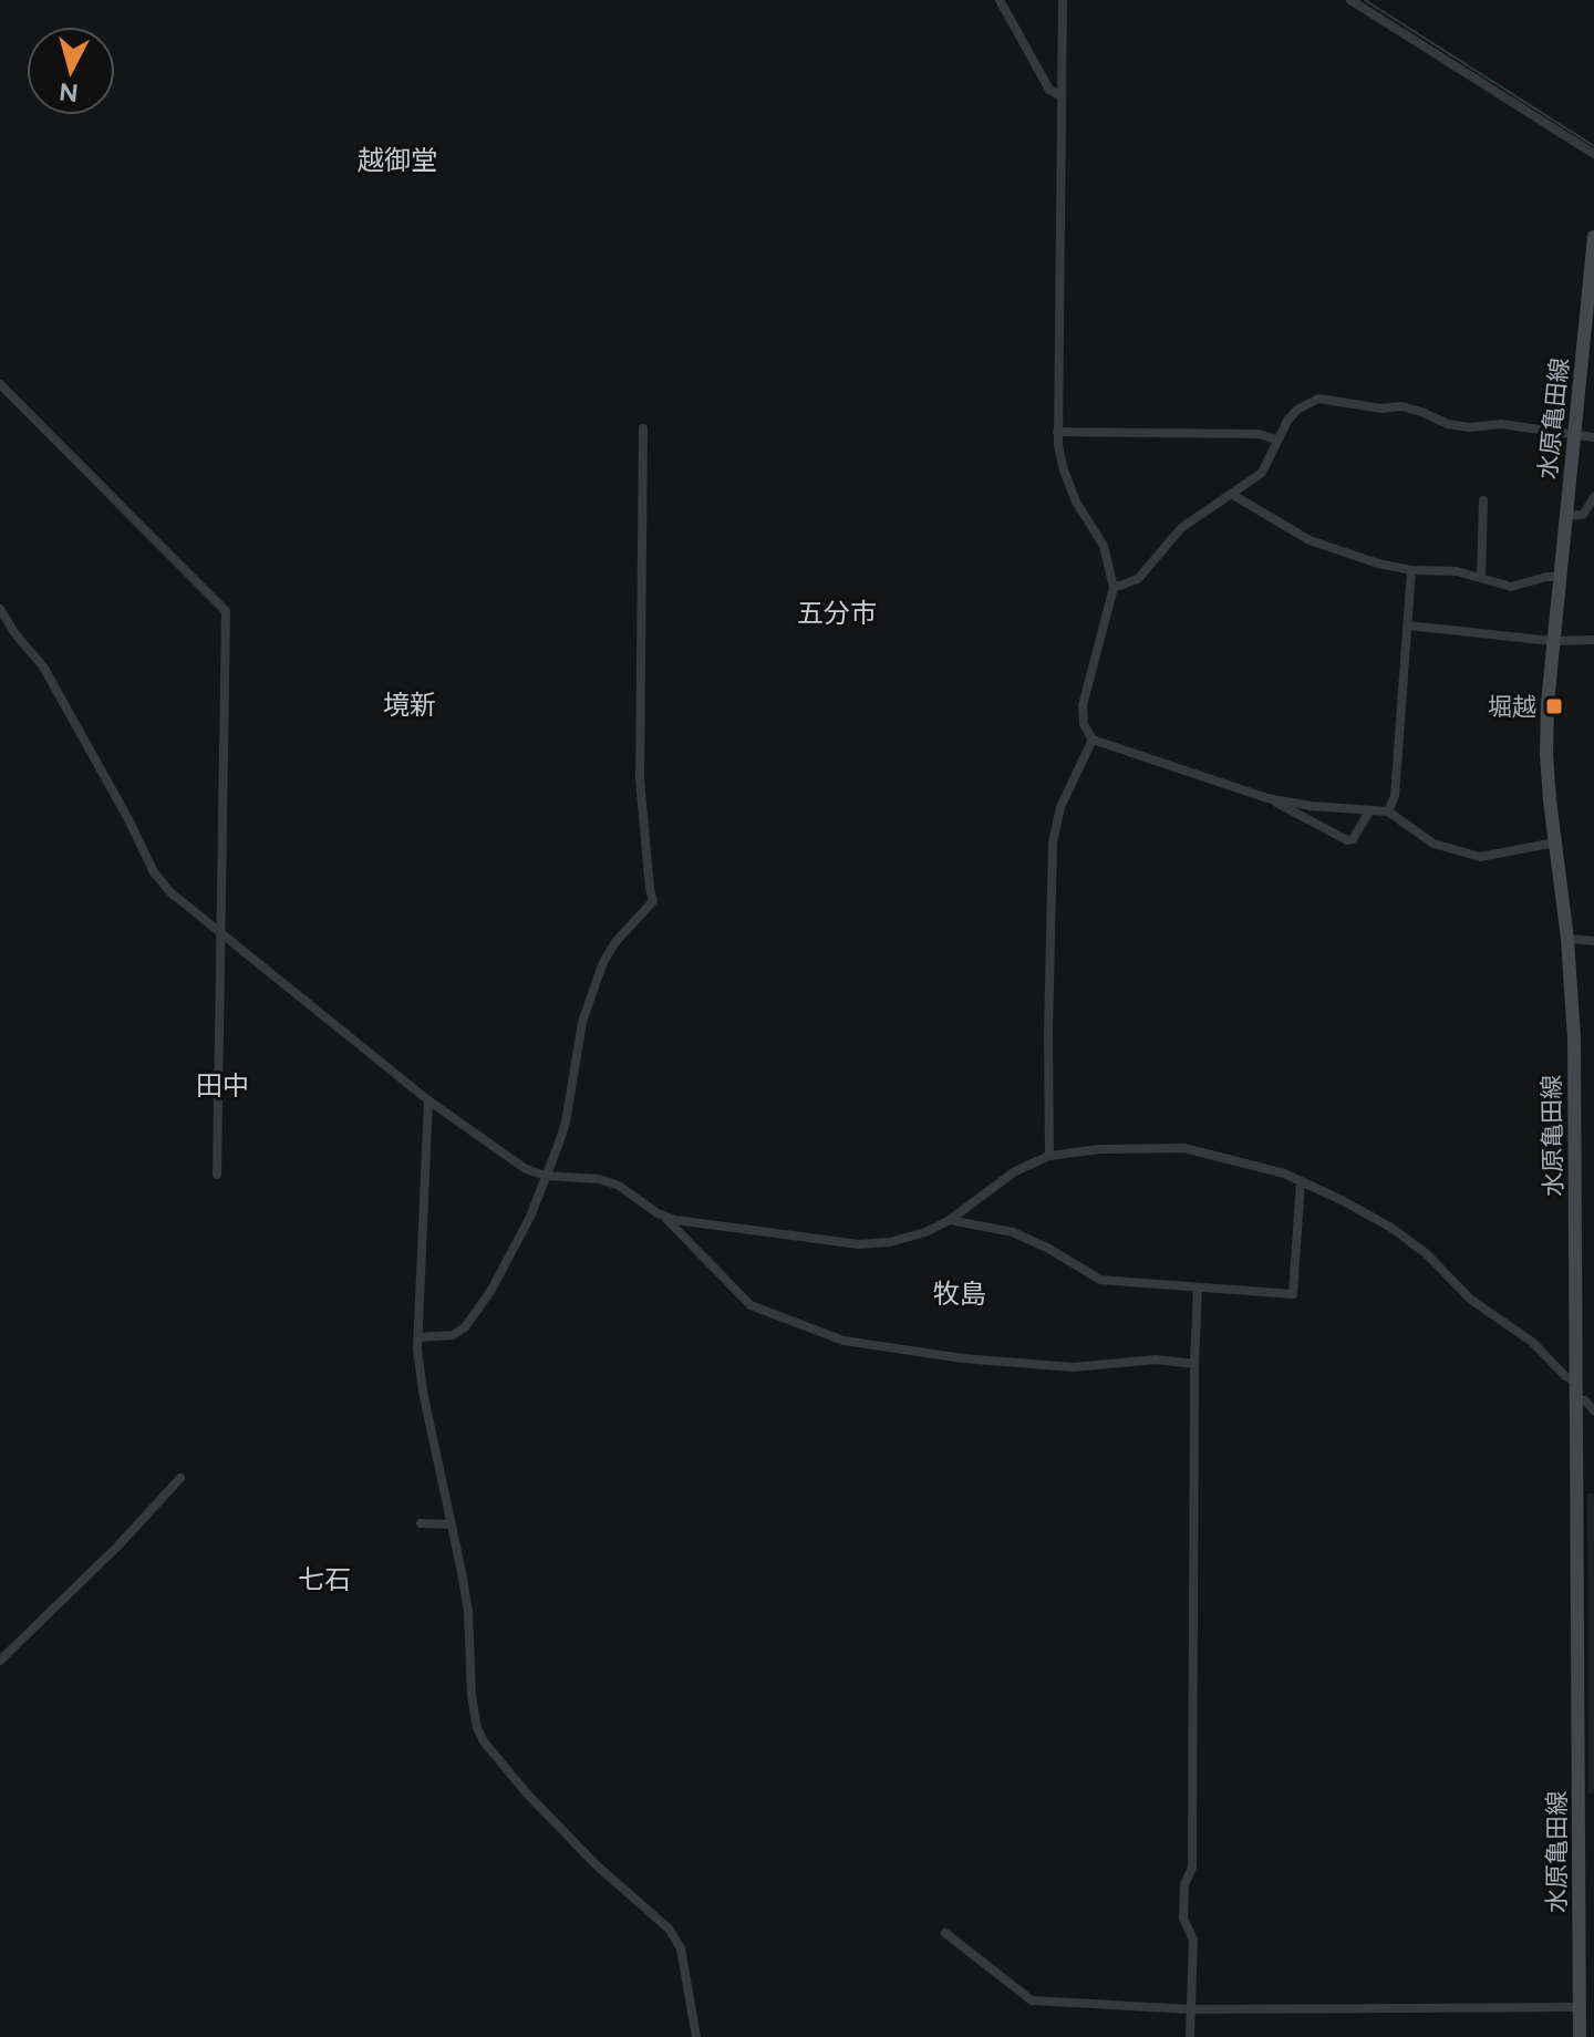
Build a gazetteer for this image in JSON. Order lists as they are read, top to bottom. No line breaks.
{"streets":{"main road":["水原亀田線"]},"districts":["越御堂","五分市","境新","田中","牧島","七石"],"places":{"transit":["堀越"]},"north":"bottom"}
